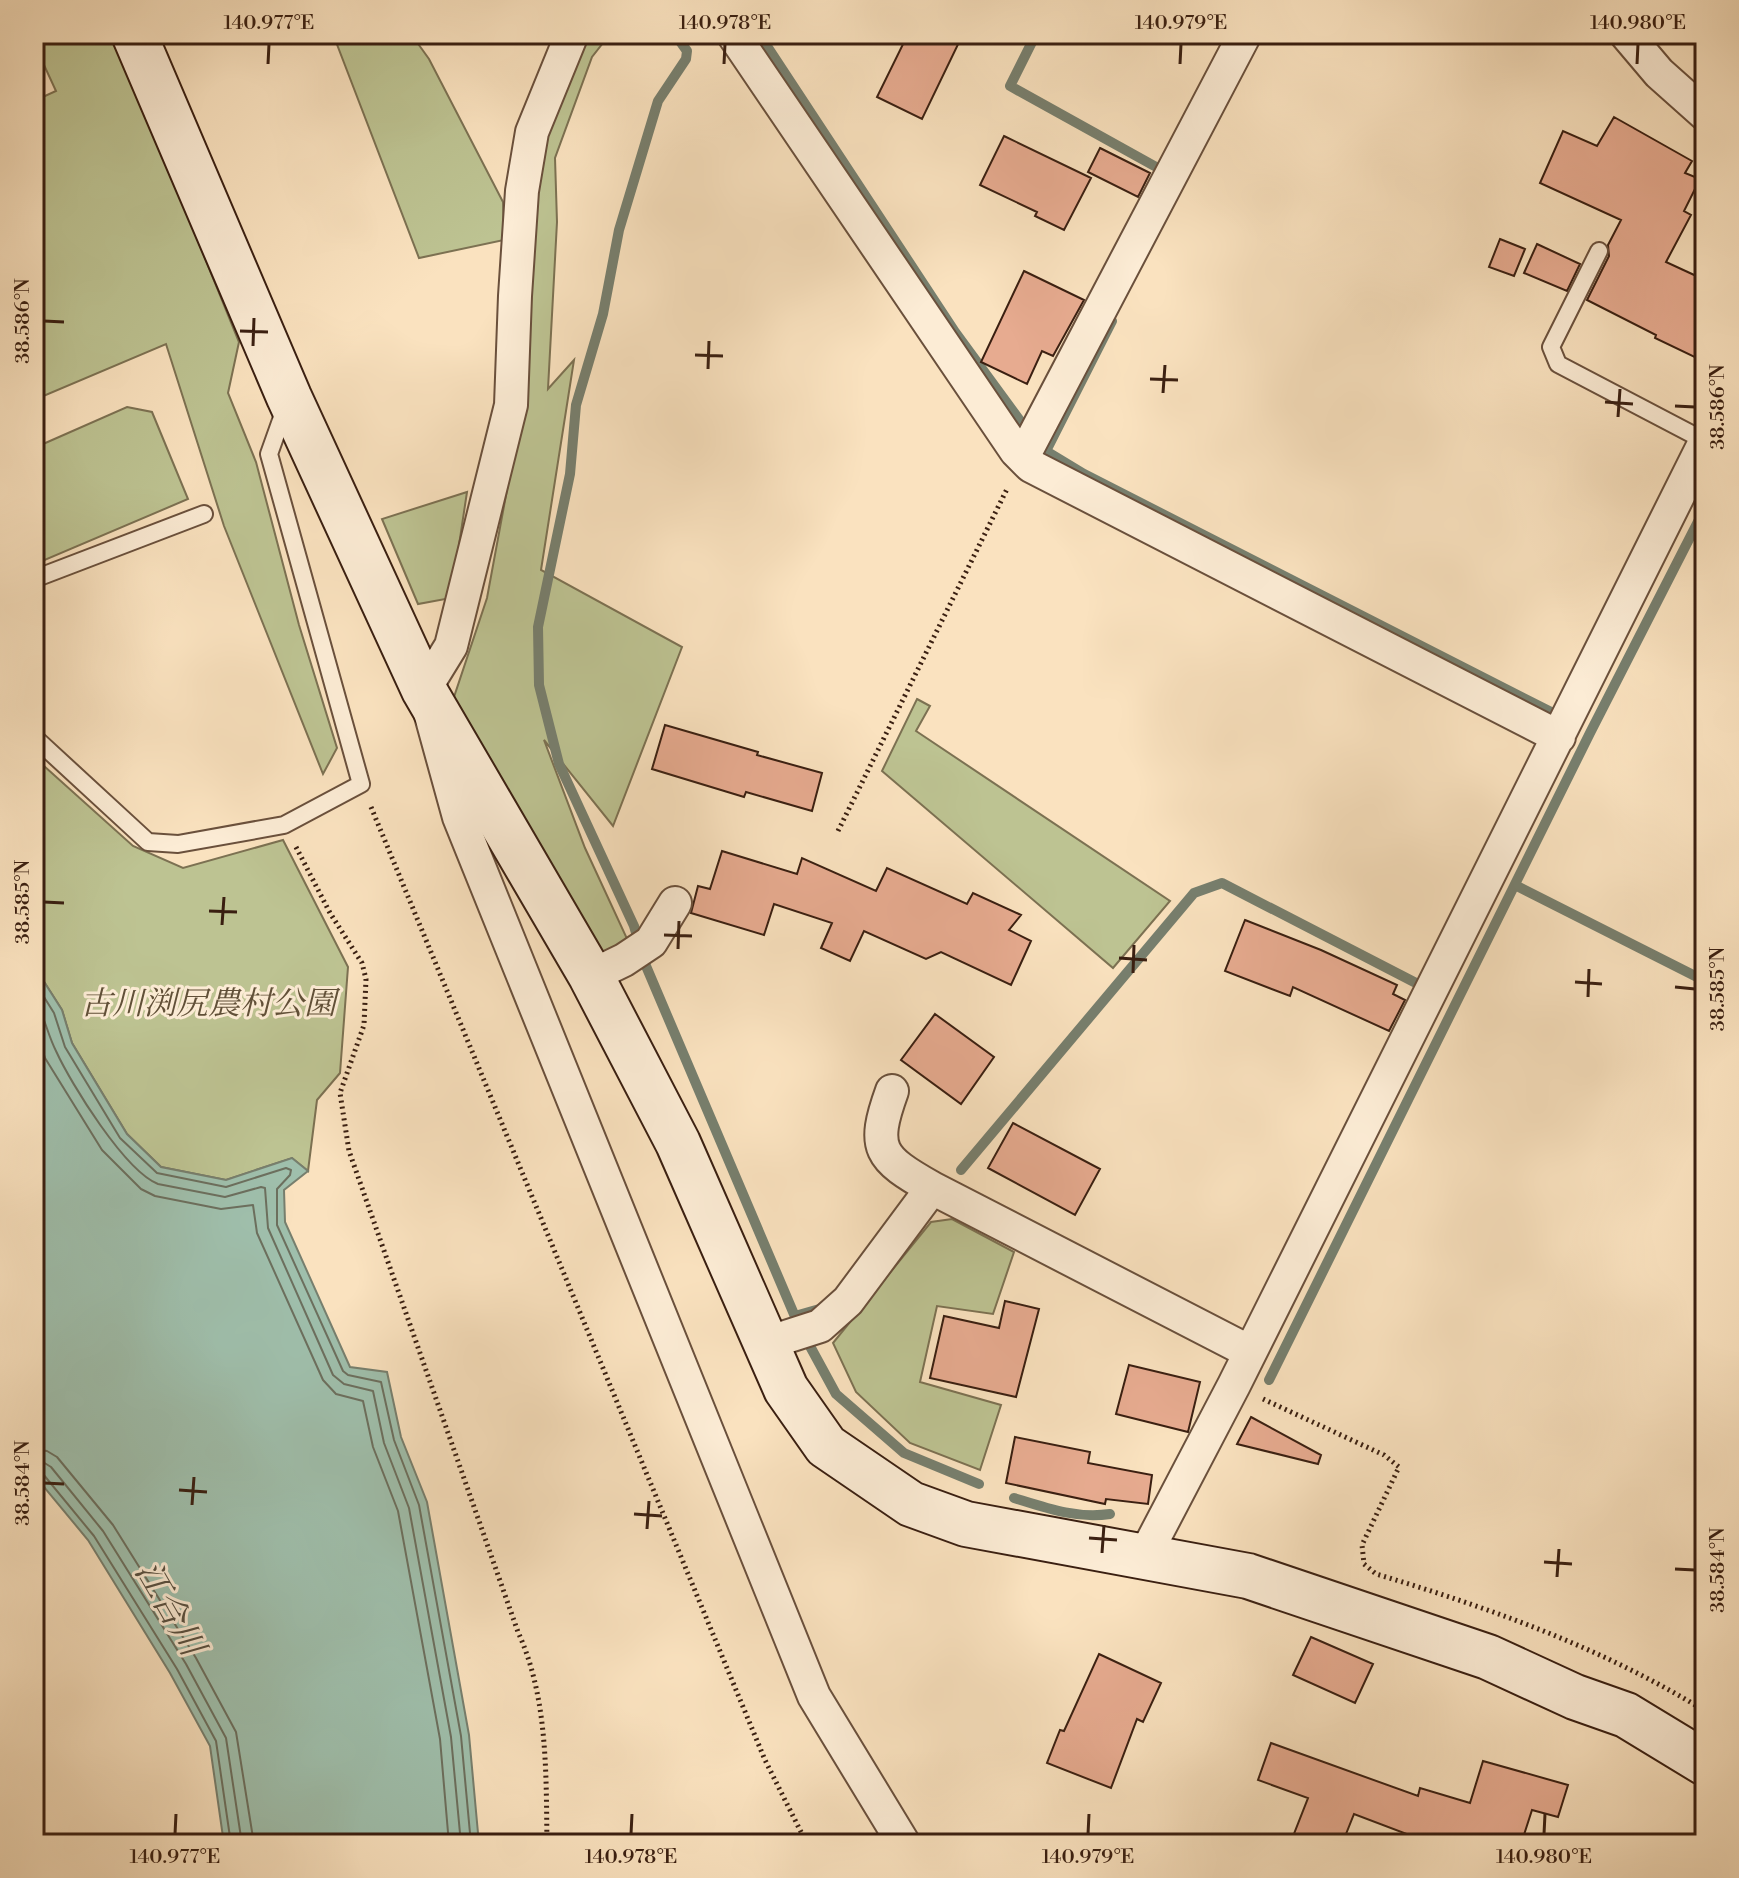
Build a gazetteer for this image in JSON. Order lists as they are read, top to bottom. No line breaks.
{"water":["江合川"],"parks":["古川渕尻農村公園"],"coordinates":["140.977°E","140.978°E","140.979°E","140.980°E","38.586°N","38.585°N","38.584°N"]}
